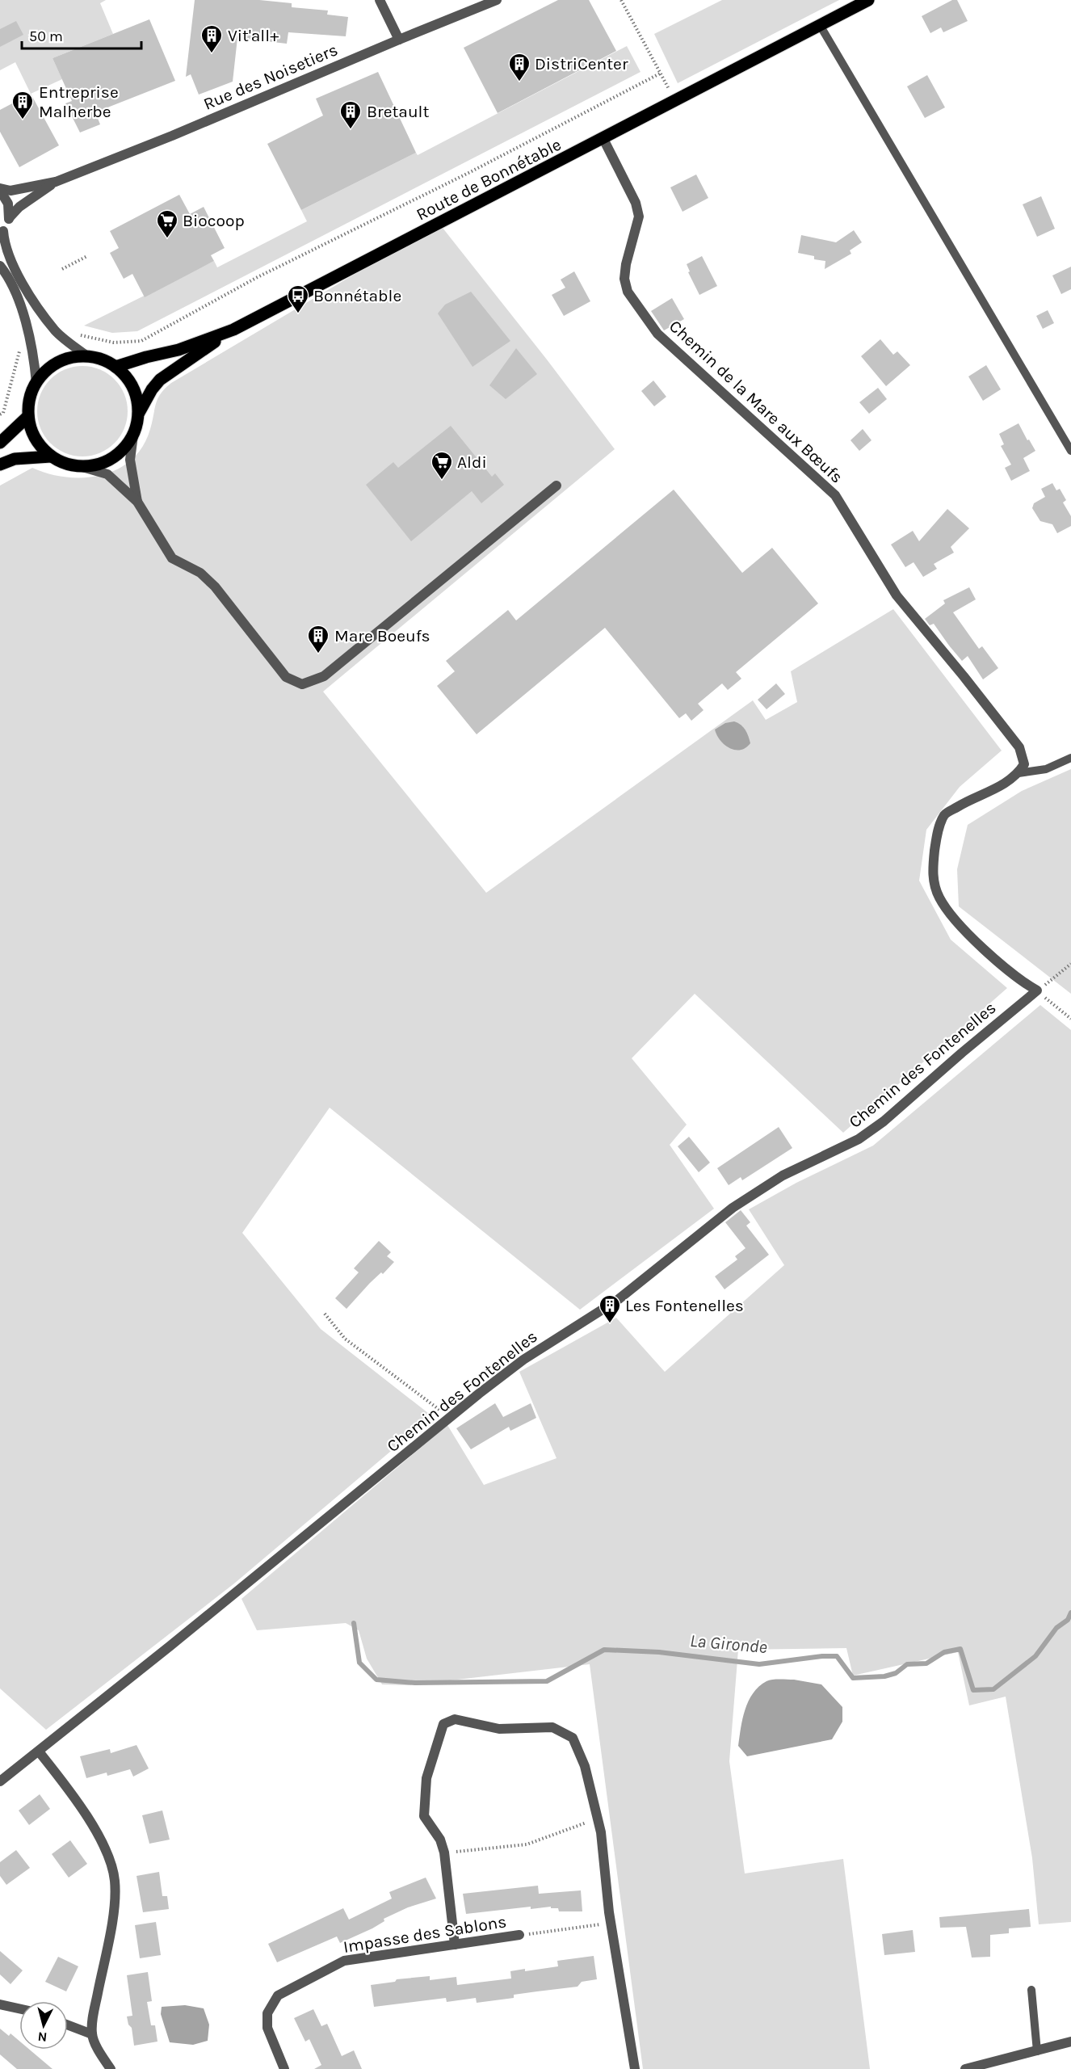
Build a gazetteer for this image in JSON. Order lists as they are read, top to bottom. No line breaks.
{"streets":{"main road":["Route de Bonnétable"],"street":["Rue des Noisetiers","Chemin de la Mare aux Bœufs","Chemin des Fontenelles","Impasse des Sablons"]},"crossings":[["Route de Bonnétable","Chemin de la Mare aux Bœufs"]],"water":["La Gironde"],"places":{"building":["Vit'all+","DistriCenter","Entreprise Malherbe","Bretault","Mare Boeufs","Les Fontenelles"],"supermarket":["Biocoop","Aldi"],"bus stop":["Bonnétable"]},"scale_bar":"50 m","north":"bottom"}
